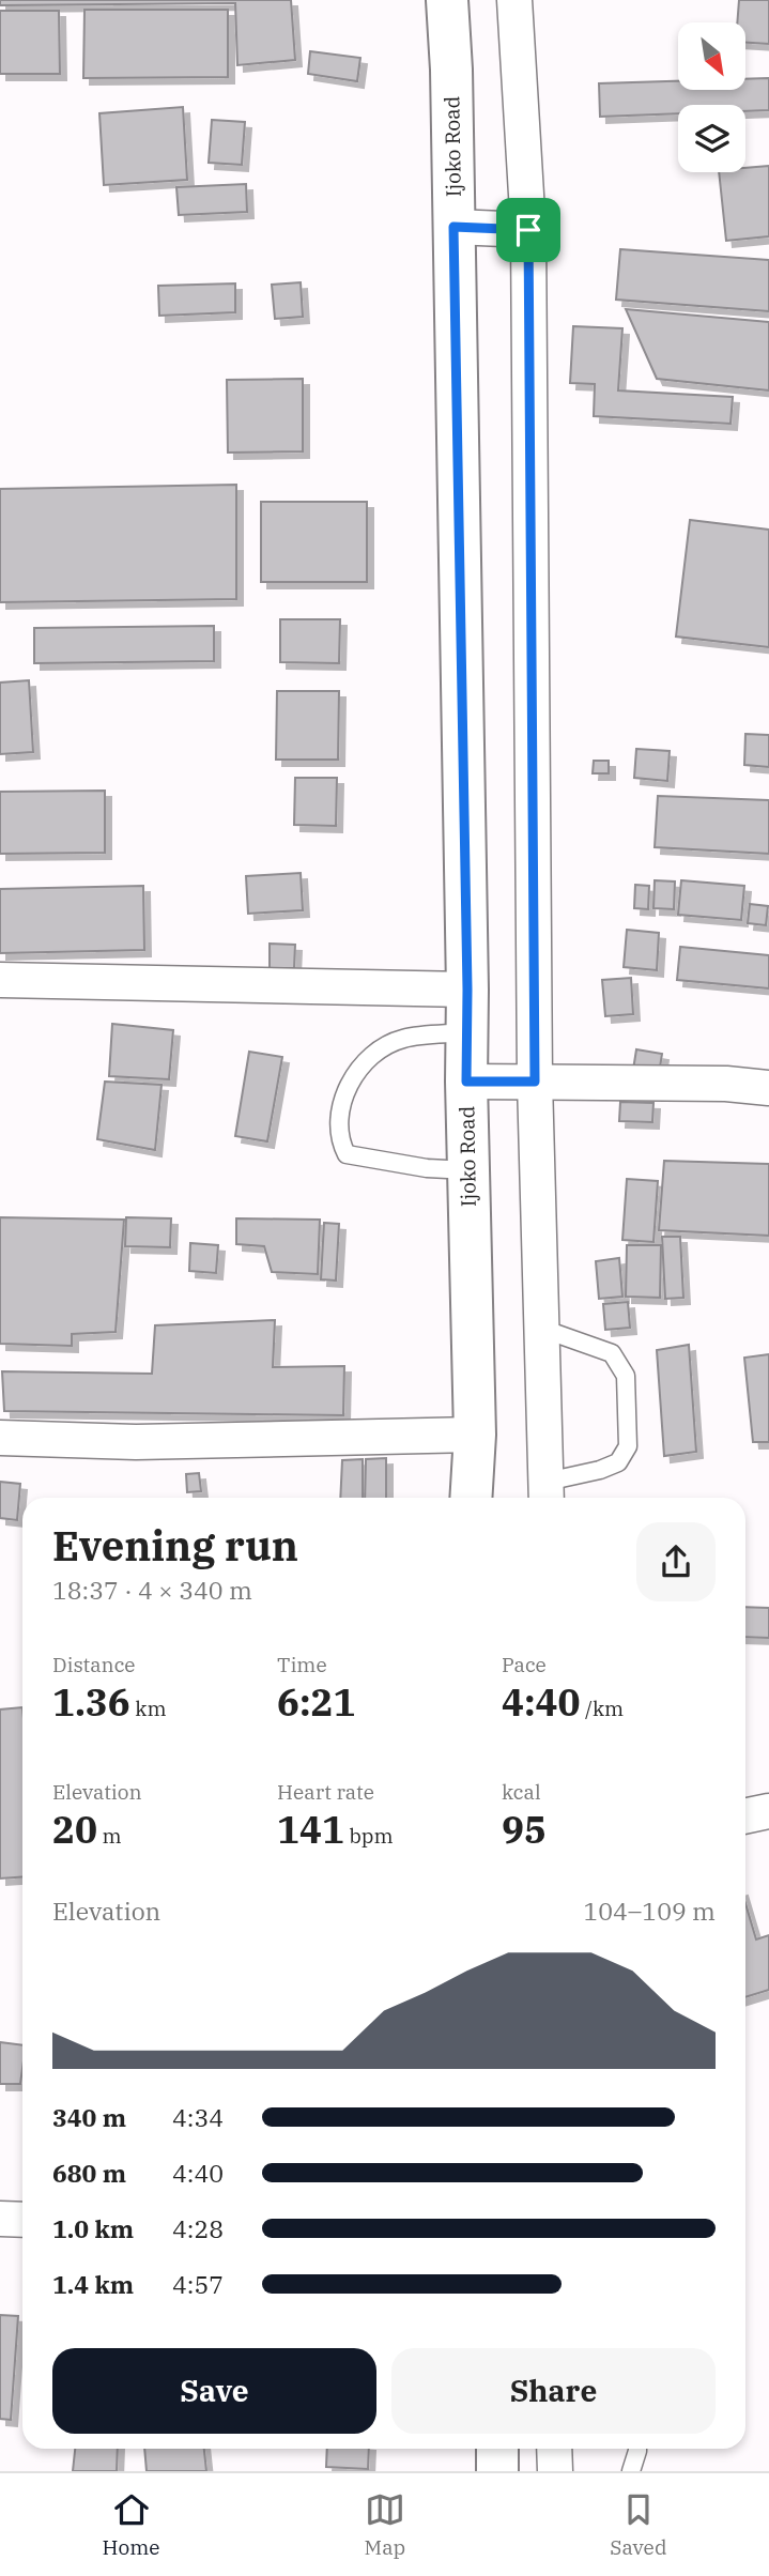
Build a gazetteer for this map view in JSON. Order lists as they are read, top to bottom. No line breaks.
{"streets":{"main road":["Ijoko Road"]},"north":"bottom right","page":{"heading":["Evening run","18:37 · 4 × 340 m"],"stats":[["Distance","1.36 km"],["Time","6:21"],["Pace","4:40 /km"],["Elevation","20 m"],["Heart rate","141 bpm"],["kcal","95"]],"chart":["Elevation","104–109 m"],"list":[{"name":"340 m","note":"4:34"},{"name":"680 m","note":"4:40"},{"name":"1.0 km","note":"4:28"},{"name":"1.4 km","note":"4:57"}],"buttons":["Save","Share"],"tabs":["Home","Map","Saved"]}}
